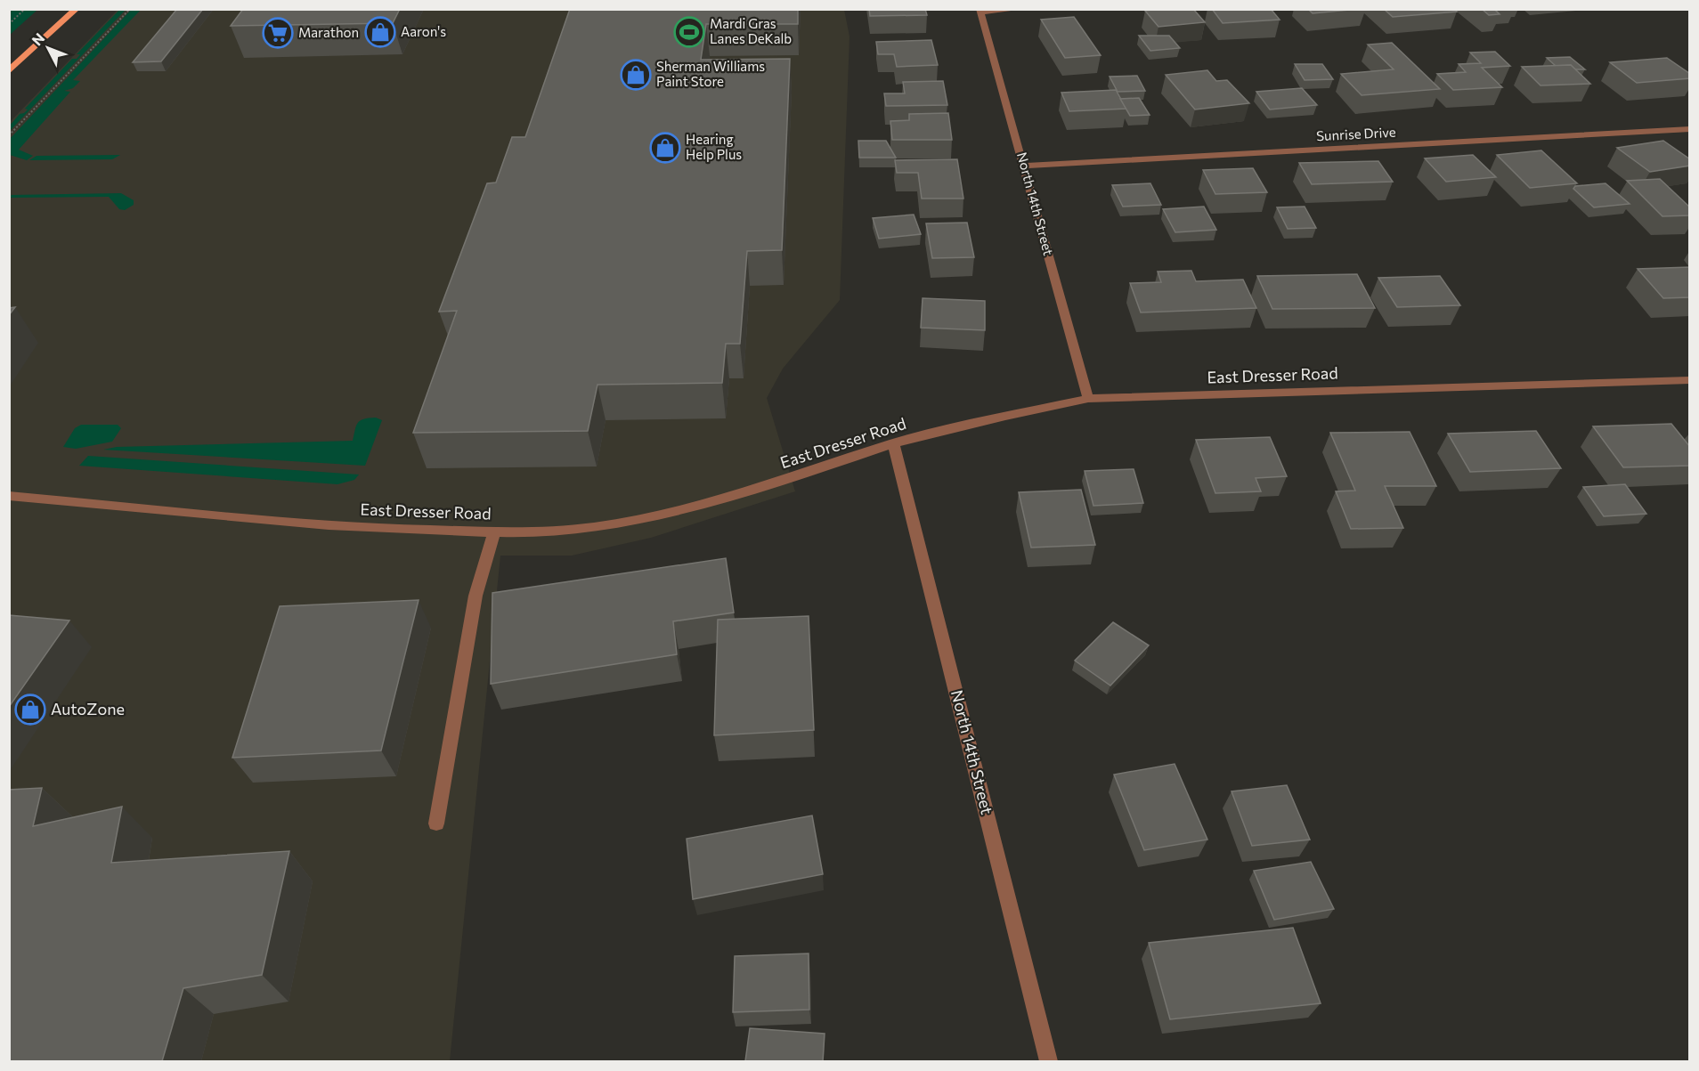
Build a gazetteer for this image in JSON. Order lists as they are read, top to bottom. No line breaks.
{"streets":{"street":["Sunrise Drive","North 14th Street","East Dresser Road"]},"crossings":[["Sunrise Drive","North 14th Street"],["North 14th Street","East Dresser Road"]],"places":{"shop":["Aaron's","Sherman Williams Paint Store","Hearing Help Plus","AutoZone"],"sports":["Mardi Gras Lanes DeKalb"],"supermarket":["Marathon"]},"north":"top left"}
